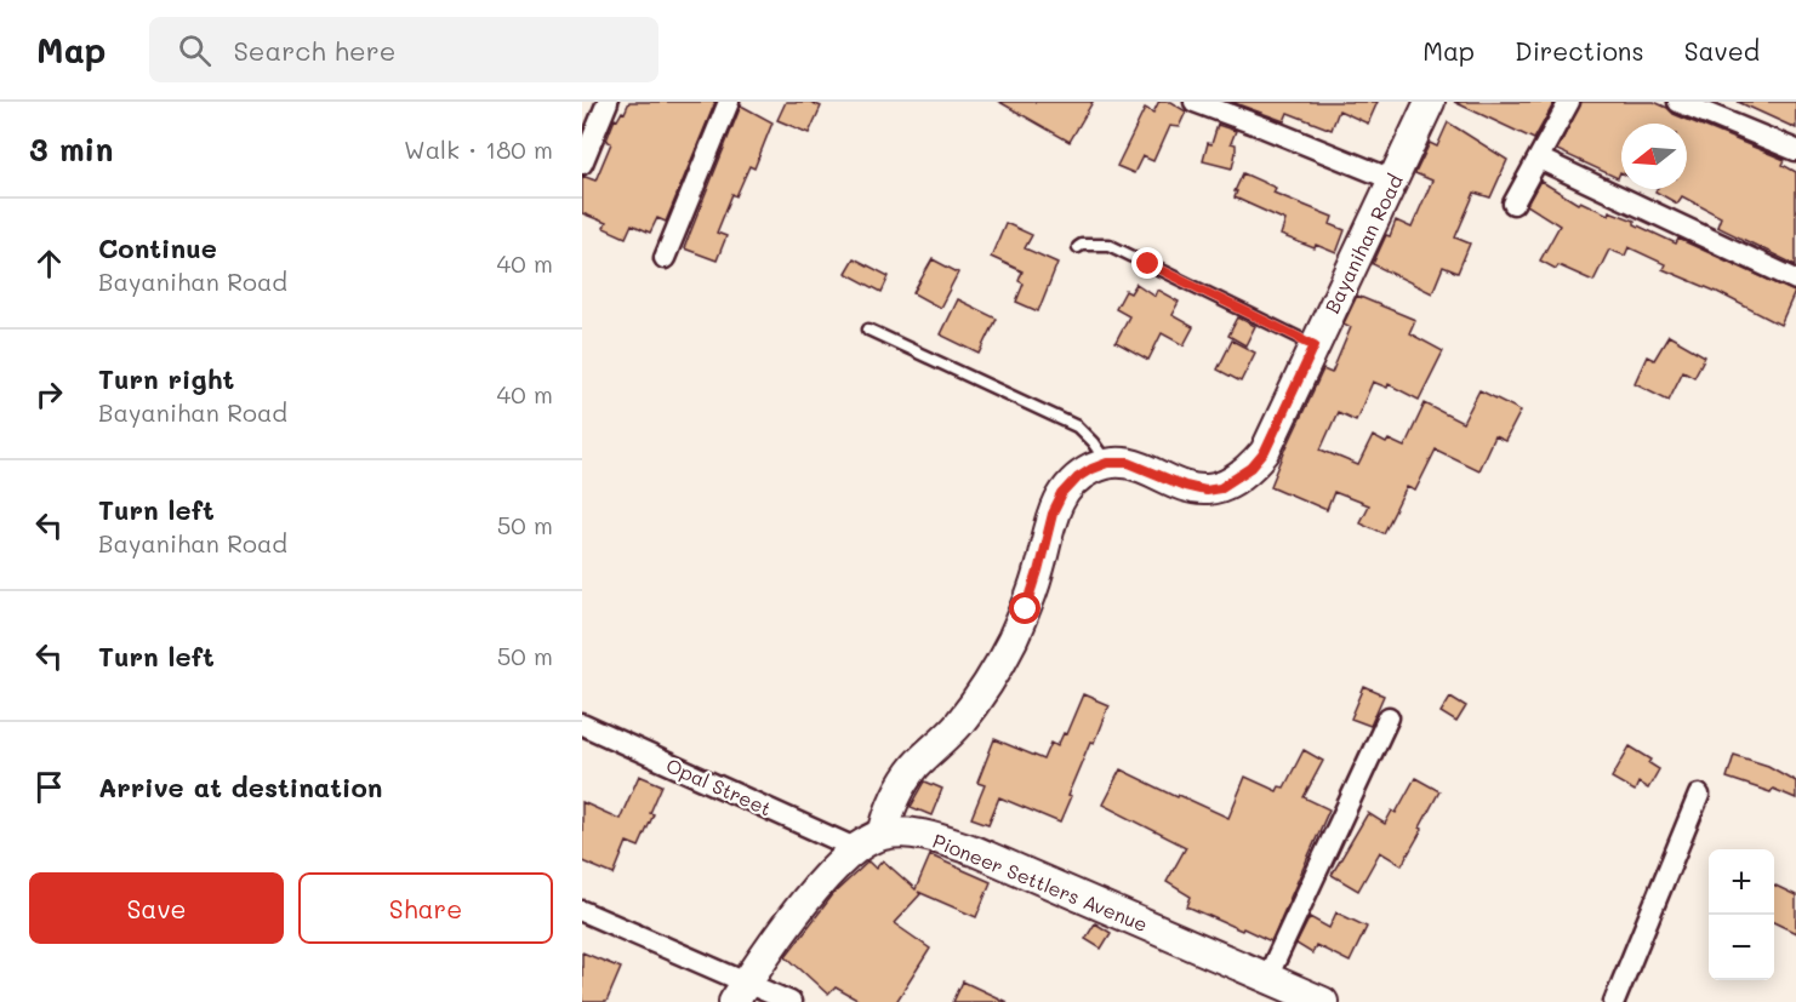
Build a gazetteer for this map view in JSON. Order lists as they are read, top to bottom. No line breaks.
{"streets":{"street":["Bayanihan Road","Opal Street","Pioneer Settlers Avenue"]},"crossings":[["Opal Street","Pioneer Settlers Avenue"]],"north":"left","page":{"header":"Map","search":"Search here","nav":["Map","Directions","Saved"],"heading":["3 min","Walk · 180 m"],"list":[["Continue","Bayanihan Road","40 m"],["Turn right","Bayanihan Road","40 m"],["Turn left","Bayanihan Road","50 m"],["Turn left","50 m"],"Arrive at destination"],"map_buttons":["+","−"],"buttons":["Save","Share"]}}
